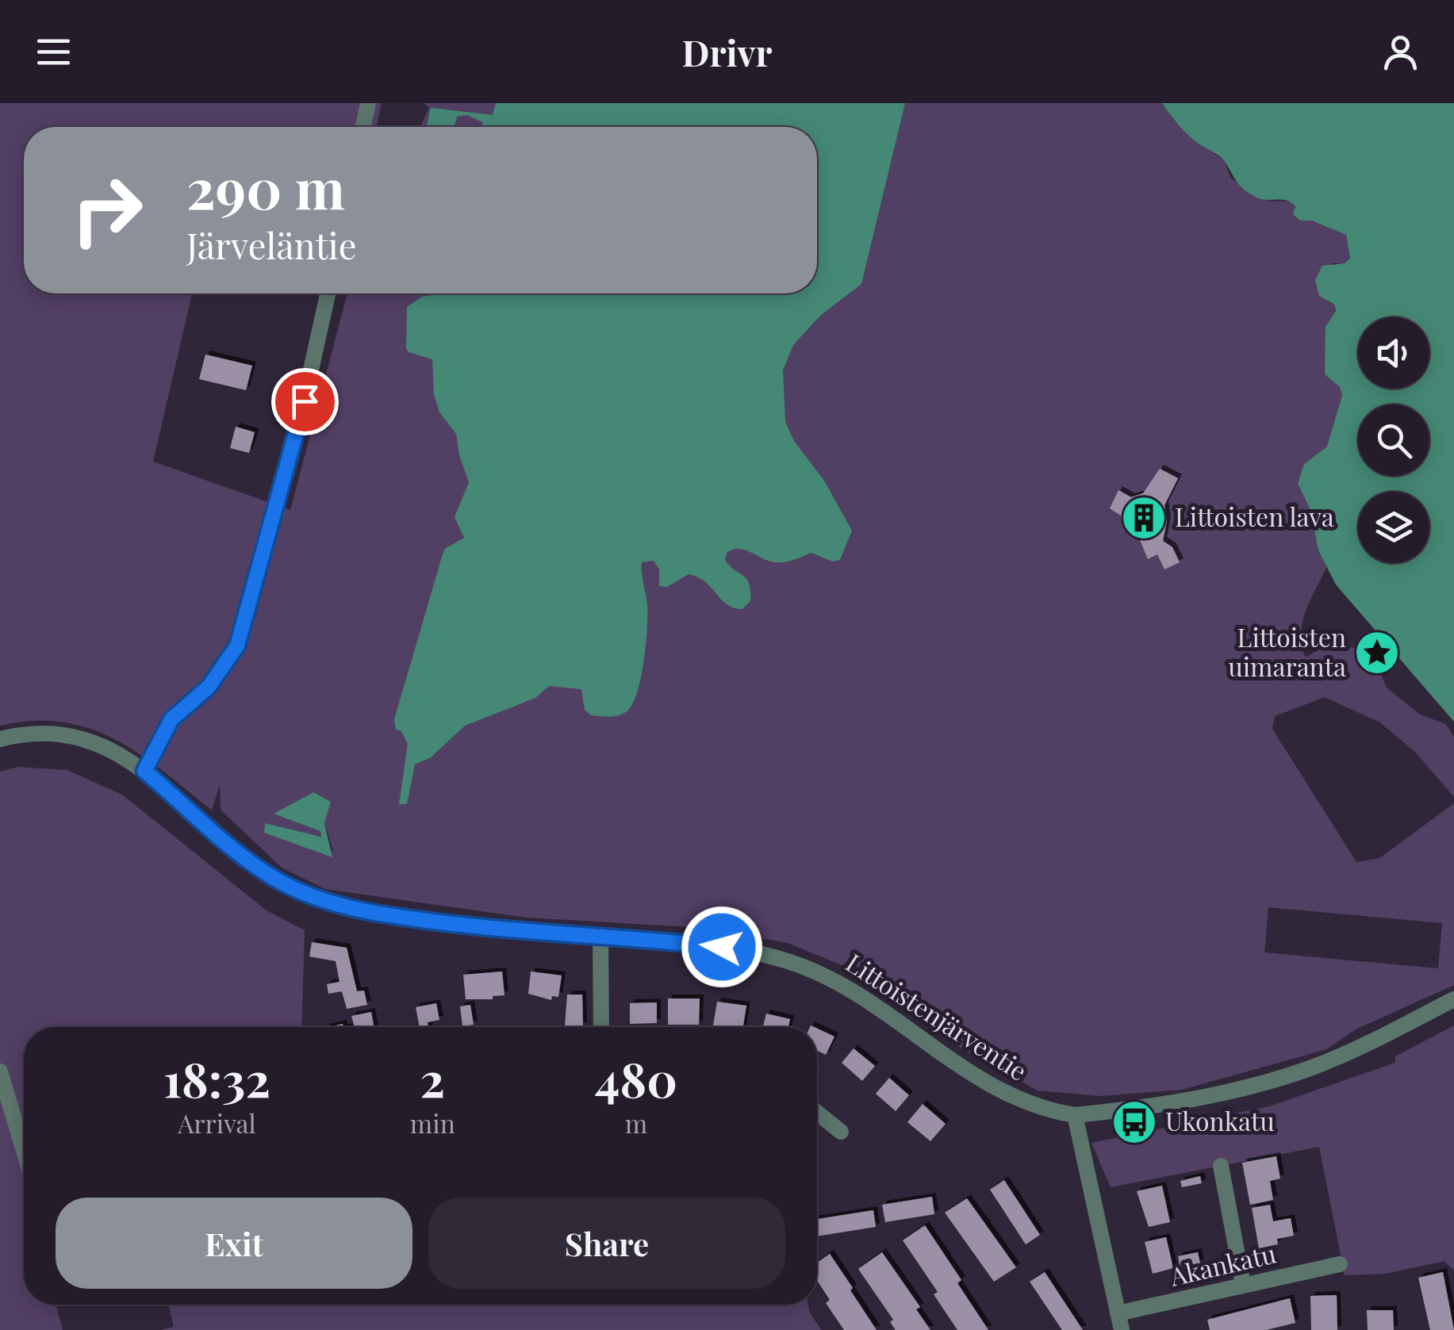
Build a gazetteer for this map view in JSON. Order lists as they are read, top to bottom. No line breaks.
{"streets":{"street":["Littoistenjärventie","Akankatu"]},"places":{"building":["Littoisten lava"],"place":["Littoisten uimaranta"],"bus stop":["Ukonkatu"]},"page":{"header":"Drivr","turn":["290 m","Järveläntie"],"eta":["18:32","Arrival","2","min","480","m"],"buttons":["Exit","Share"]}}
